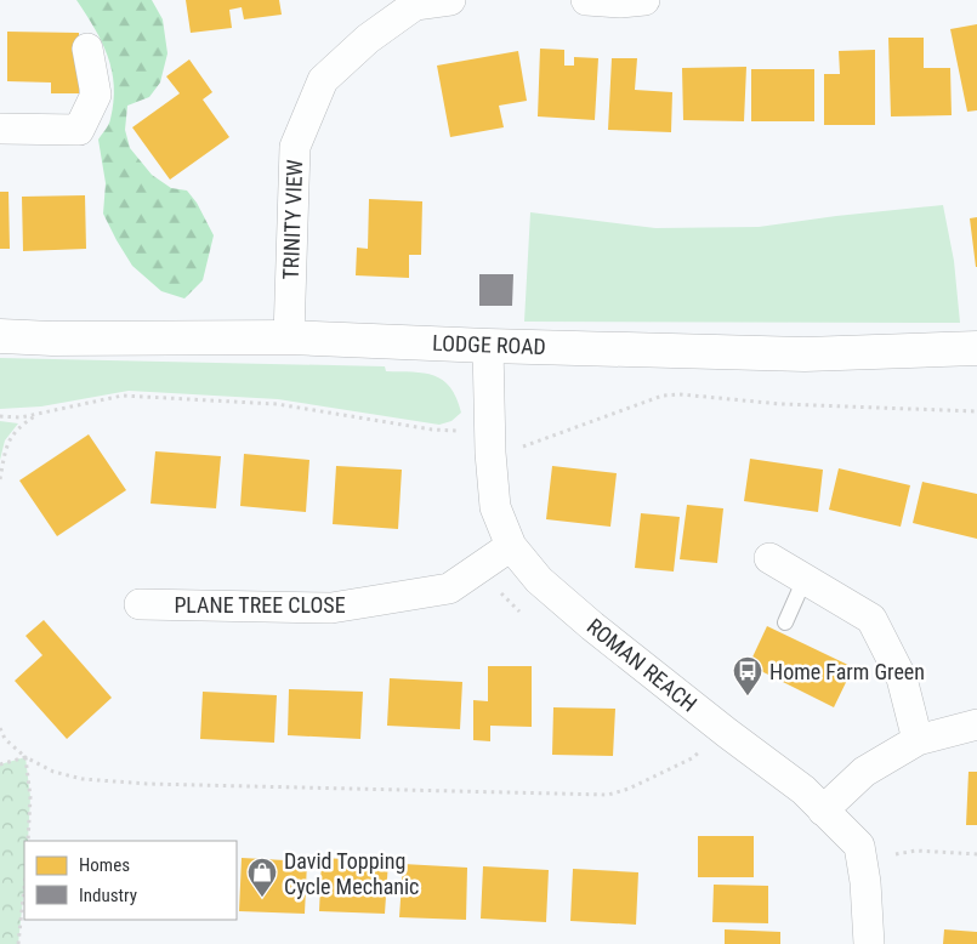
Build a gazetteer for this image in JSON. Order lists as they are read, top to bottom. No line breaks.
{"streets":{"street":["TRINITY VIEW","LODGE ROAD","PLANE TREE CLOSE","ROMAN REACH"]},"crossings":[["TRINITY VIEW","LODGE ROAD"],["LODGE ROAD","ROMAN REACH"],["PLANE TREE CLOSE","ROMAN REACH"]],"places":{"bus stop":["Home Farm Green"],"shop":["David Topping Cycle Mechanic"]},"legend":["Homes","Industry"]}
